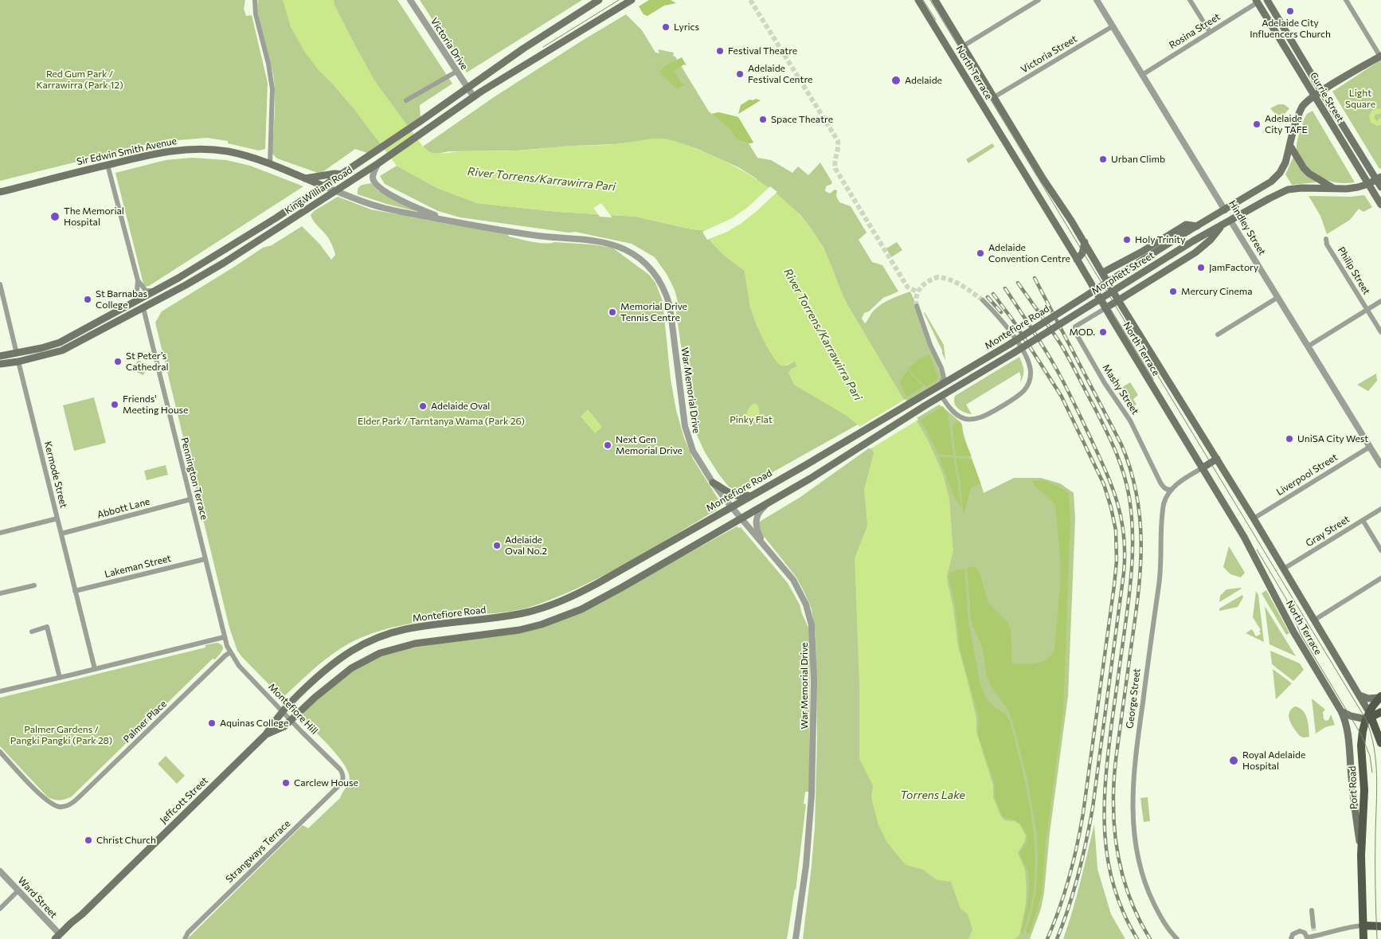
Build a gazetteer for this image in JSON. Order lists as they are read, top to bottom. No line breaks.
{"streets":{"main road":["North Terrace","Currie Street","Sir Edwin Smith Avenue","King William Road","Hindley Street","Morphett Street","Montefiore Road","Port Road","Jeffcott Street"],"street":["Rosina Street","Victoria Drive","Victoria Street","Philip Street","Mashy Street","War Memorial Drive","Kermode Street","Liverpool Street","Pennington Terrace","Abbott Lane","Gray Street","Lakeman Street","George Street","Montefiore Hill","Palmer Place","Strangways Terrace","Ward Street"]},"crossings":[["Rosina Street","Currie Street"],["Rosina Street","Hindley Street"],["Victoria Drive","King William Road"],["Victoria Street","North Terrace"],["Victoria Street","Hindley Street"],["North Terrace","Mashy Street"],["North Terrace","Liverpool Street"],["North Terrace","Gray Street"],["North Terrace","George Street"],["North Terrace","Port Road"],["Sir Edwin Smith Avenue","King William Road"],["Sir Edwin Smith Avenue","War Memorial Drive"],["King William Road","War Memorial Drive"],["King William Road","Kermode Street"],["King William Road","Pennington Terrace"],["Hindley Street","Morphett Street"],["Hindley Street","Liverpool Street"],["Morphett Street","Montefiore Road"],["Montefiore Road","War Memorial Drive"],["Montefiore Road","Montefiore Hill"],["Montefiore Road","Jeffcott Street"],["Mashy Street","George Street"],["Kermode Street","Abbott Lane"],["Kermode Street","Lakeman Street"],["Pennington Terrace","Abbott Lane"],["Pennington Terrace","Lakeman Street"],["Pennington Terrace","Montefiore Hill"],["Pennington Terrace","Palmer Place"],["Montefiore Hill","Palmer Place"],["Montefiore Hill","Jeffcott Street"],["Montefiore Hill","Strangways Terrace"],["Jeffcott Street","Ward Street"]],"water":["River Torrens/Karrawirra Pari","Torrens Lake"],"parks":["Red Gum Park / Karrawirra (Park 12)","Light Square","Pinky Flat","Elder Park / Tarntanya Wama (Park 26)","Palmer Gardens / Pangki Pangki (Park 28)"],"places":["Adelaide City Influencers Church","Lyrics","Festival Theatre","Adelaide Festival Centre","Adelaide","Space Theatre","Adelaide City TAFE","Urban Climb","The Memorial Hospital","Holy Trinity","Adelaide Convention Centre","JamFactory","Mercury Cinema","St Barnabas College","Memorial Drive Tennis Centre","MOD.","St Peter’s Cathedral","Friends' Meeting House","Adelaide Oval","UniSA City West","Next Gen Memorial Drive","Adelaide Oval No.2","Aquinas College","Royal Adelaide Hospital","Carclew House","Christ Church"]}
